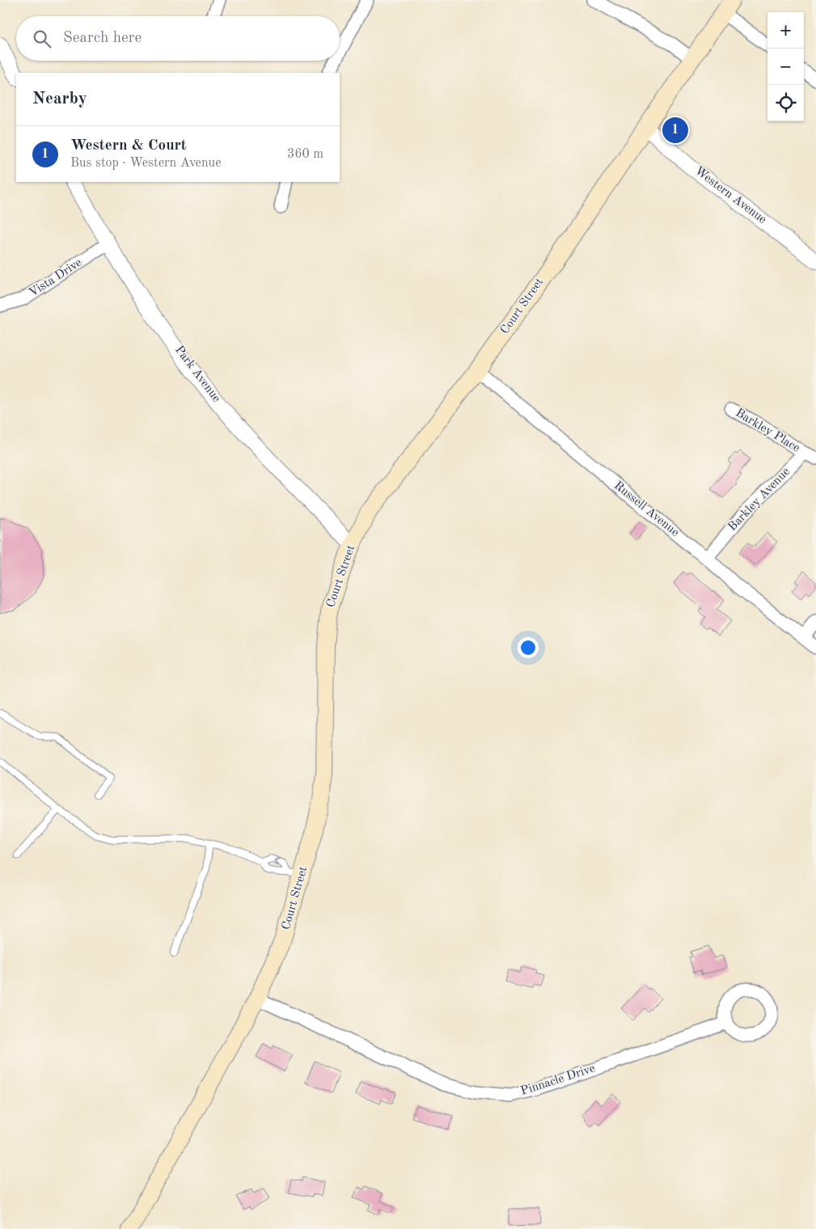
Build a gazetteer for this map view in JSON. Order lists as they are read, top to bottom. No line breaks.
{"streets":{"main road":["Court Street"],"street":["Western Avenue","Vista Drive","Park Avenue","Barkley Place","Barkley Avenue","Russell Avenue","Pinnacle Drive"]},"crossings":[["Western Avenue","Court Street"],["Vista Drive","Park Avenue"],["Court Street","Park Avenue"],["Court Street","Russell Avenue"],["Court Street","Pinnacle Drive"],["Barkley Place","Barkley Avenue"],["Barkley Avenue","Russell Avenue"]],"page":{"map_buttons":["+","−"],"search":"Search here","heading":"Nearby","pins":"1","list":[{"mark":"1","name":"Western & Court","note":"Bus stop · Western Avenue","value":"360 m"}]}}
